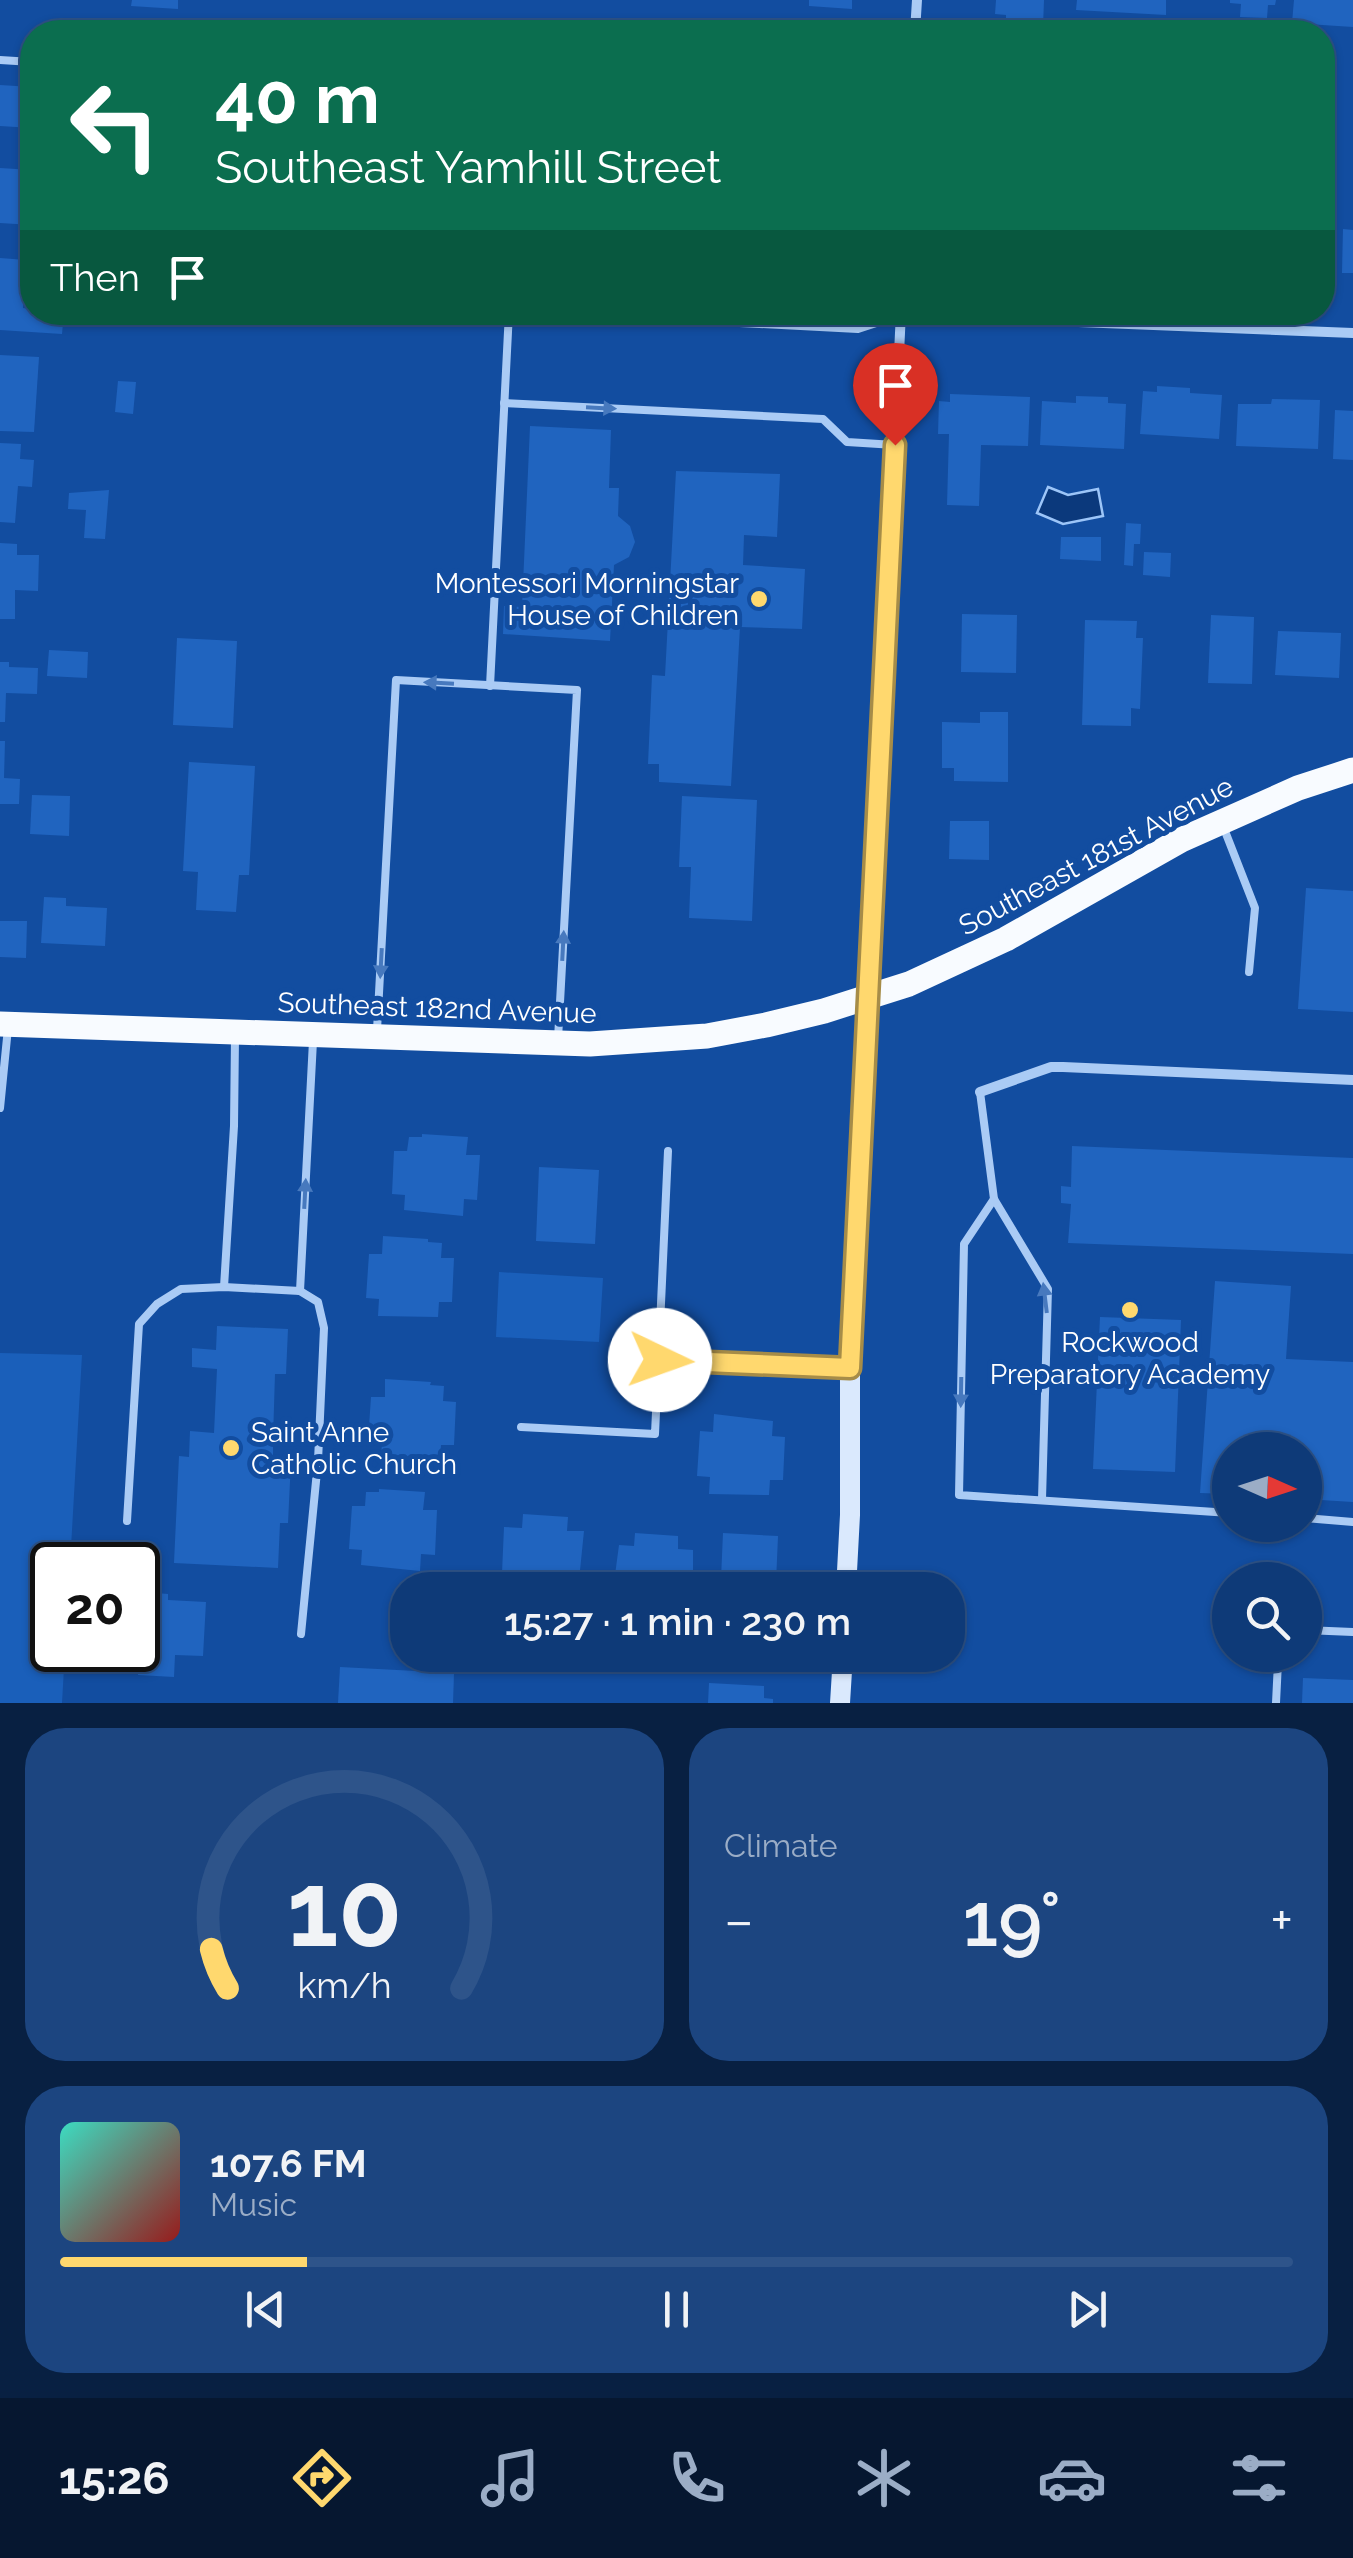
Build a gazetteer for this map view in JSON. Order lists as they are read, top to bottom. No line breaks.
{"streets":{"main road":["Southeast 181st Avenue","Southeast 182nd Avenue"]},"crossings":[["Southeast 181st Avenue","Southeast 182nd Avenue"]],"places":["Montessori Morningstar House of Children","Rockwood Preparatory Academy","Saint Anne Catholic Church"],"north":"right","page":{"turn":["40 m","Southeast Yamhill Street"],"then":"Then","limit":"20","trip":"15:27 · 1 min · 230 m","tile":"Climate","heat":["−","19°","+"],"song":["107.6 FM","Music"],"tabs":"15:26","gauge":["10","km/h"]}}
